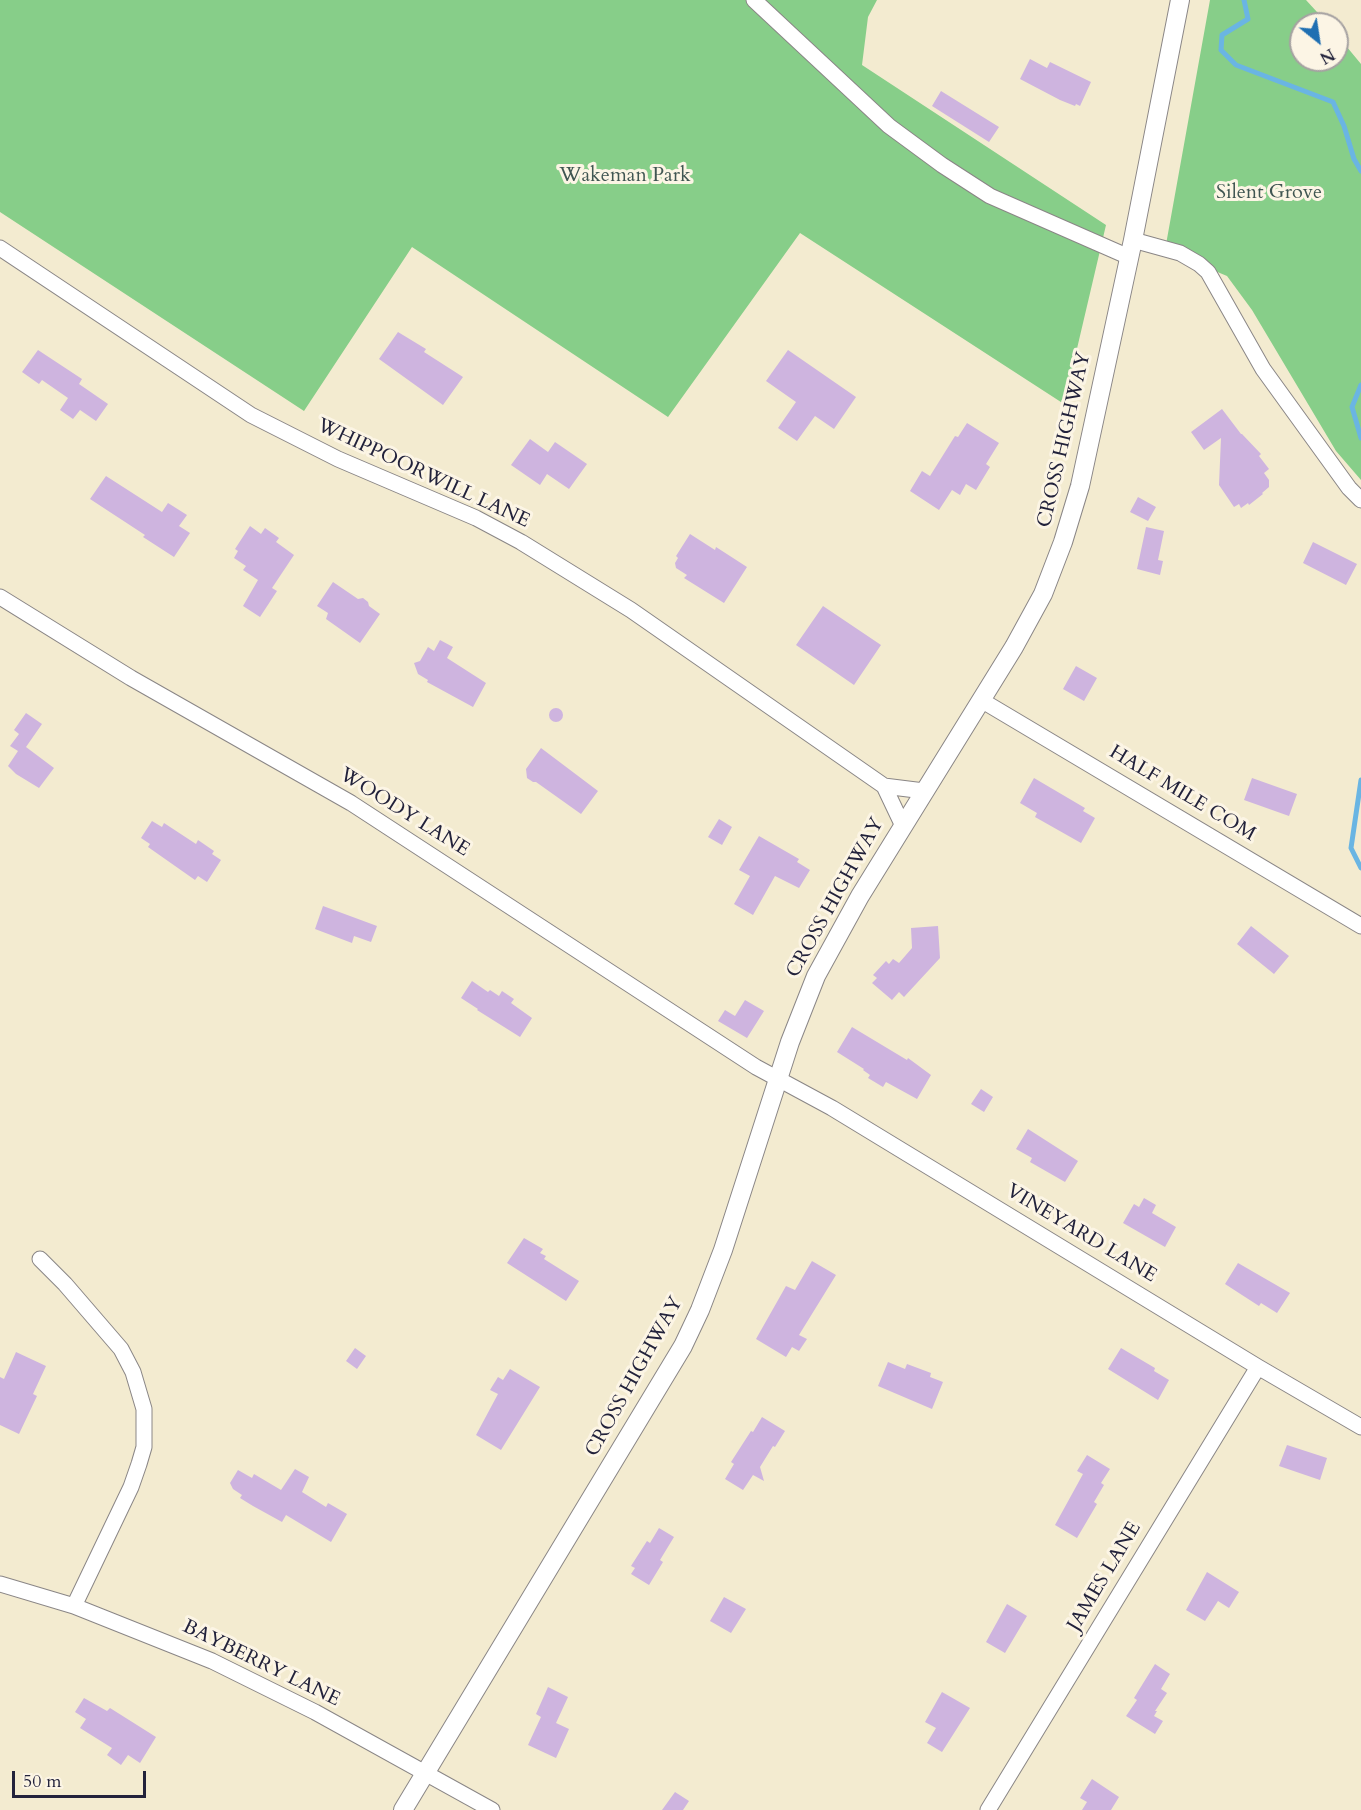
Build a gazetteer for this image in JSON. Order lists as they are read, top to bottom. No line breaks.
{"streets":{"street":["CROSS HIGHWAY","WHIPPOORWILL LANE","HALF MILE COM","WOODY LANE","VINEYARD LANE","JAMES LANE","BAYBERRY LANE"]},"crossings":[["CROSS HIGHWAY","WHIPPOORWILL LANE"],["CROSS HIGHWAY","HALF MILE COM"],["CROSS HIGHWAY","WOODY LANE"],["CROSS HIGHWAY","VINEYARD LANE"],["CROSS HIGHWAY","BAYBERRY LANE"],["WOODY LANE","VINEYARD LANE"],["VINEYARD LANE","JAMES LANE"]],"parks":["Wakeman Park","Silent Grove"],"scale_bar":"50 m","north":"bottom right"}
